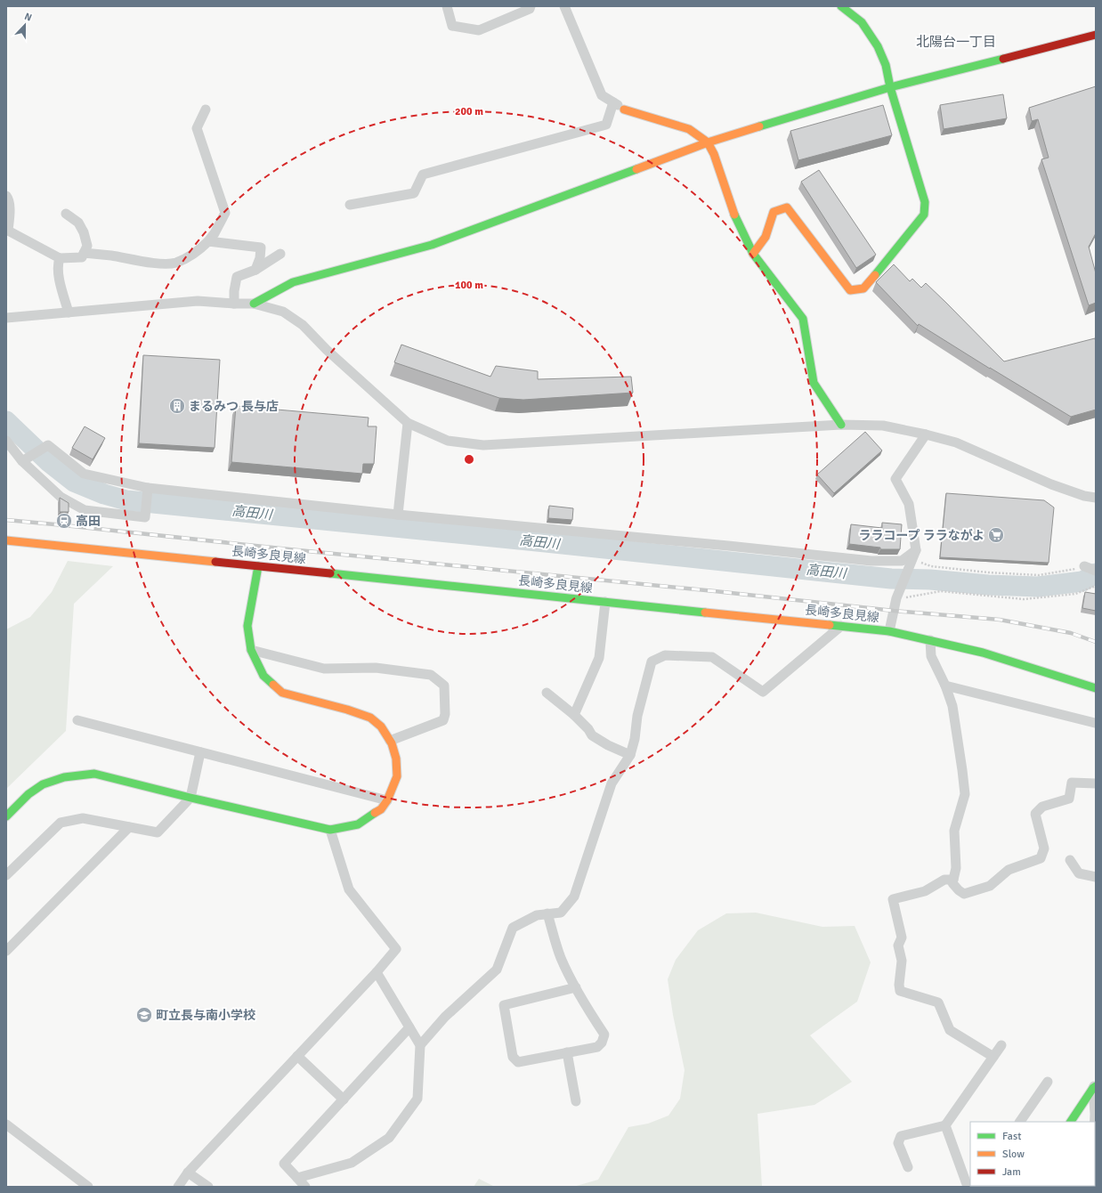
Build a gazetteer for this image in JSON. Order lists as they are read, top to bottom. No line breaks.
{"streets":{"street":["長崎多良見線"]},"districts":["北陽台一丁目"],"water":["高田川"],"places":{"building":["まるみつ 長与店"],"station":["高田"],"supermarket":["ララコープ ララながよ"],"school or university":["町立長与南小学校"]},"legend":["Fast","Slow","Jam"],"north":"top","rings":["200 m","100 m"]}
